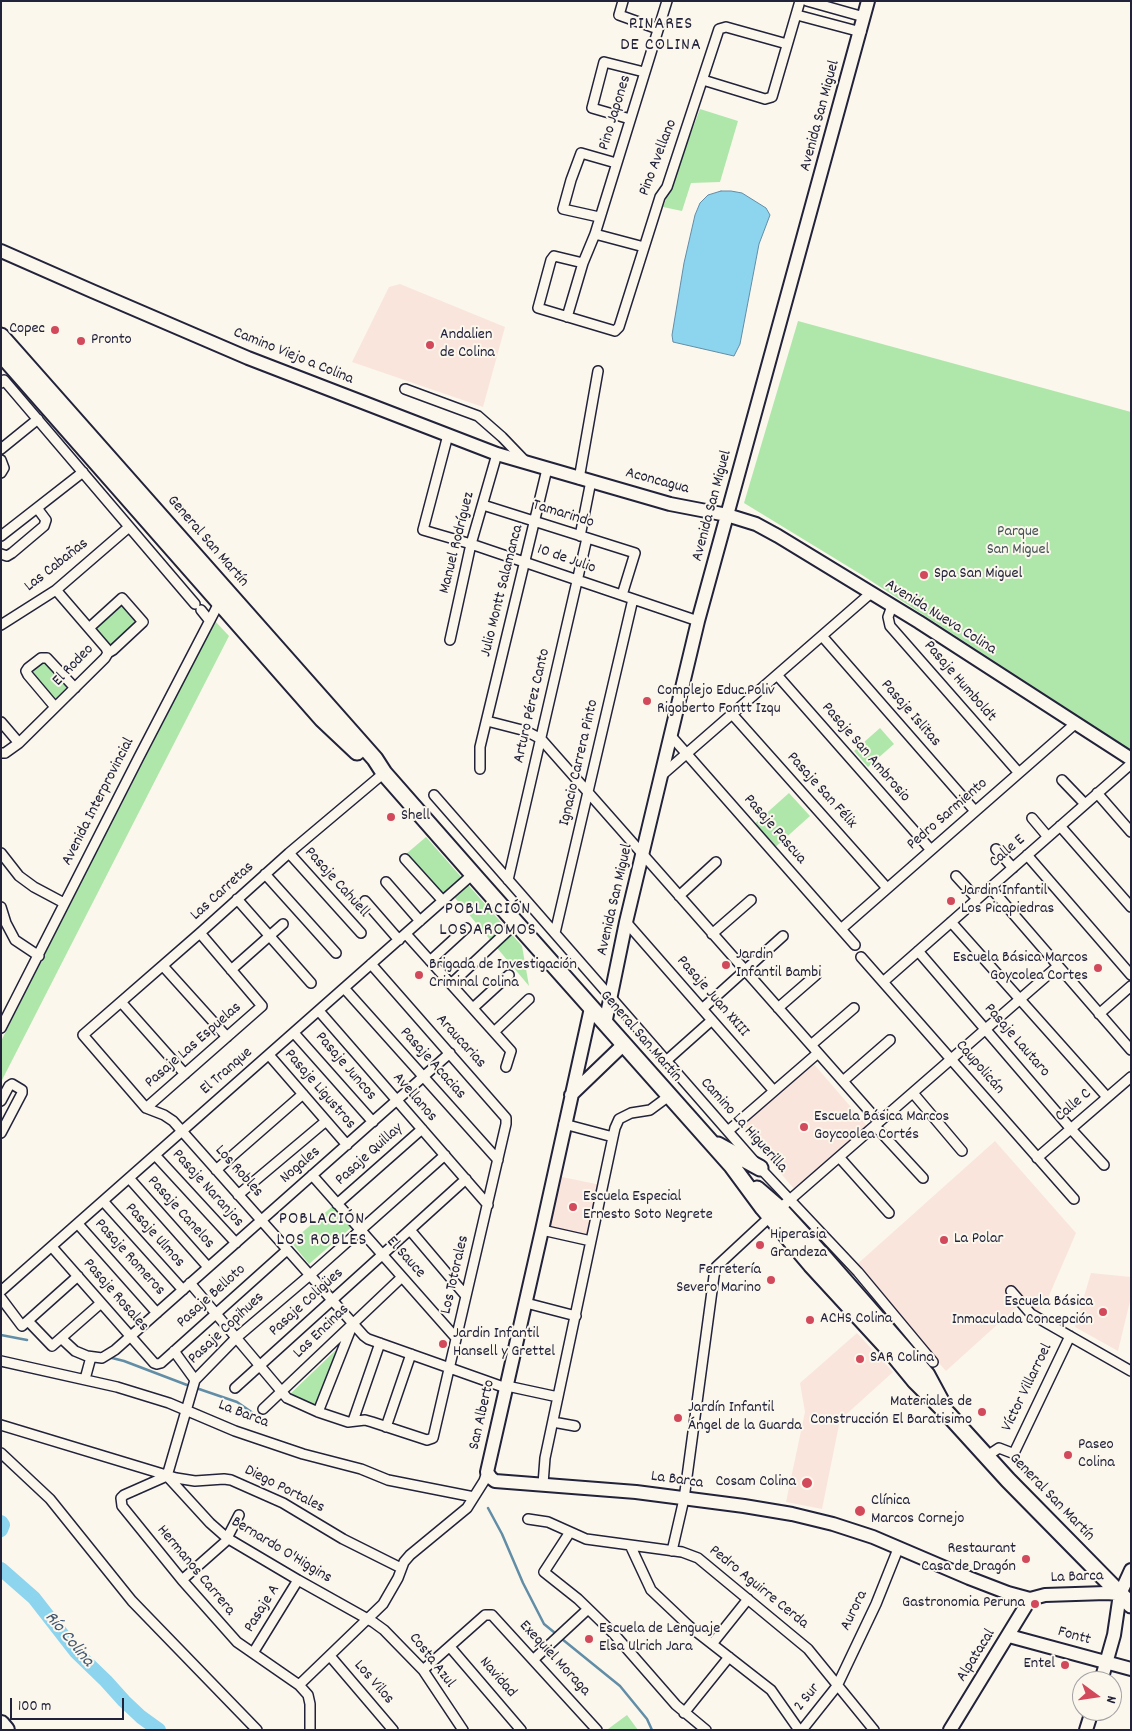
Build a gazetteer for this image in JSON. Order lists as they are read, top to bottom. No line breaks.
{"streets":{"main road":["General San Martín"],"street":["Pino Japones","Avenida San Miguel","Pino Avellano","Camino Viejo a Colina","Aconcagua","Tamarindo","Manuel Rodríguez","10 de Julio","Las Cabañas","Julio Montt Salamanca","Avenida Nueva Colina","El Rodeo","Pasaje Humboldt","Arturo Pérez Canto","Pasaje Islitas","Pasaje San Ambrosio","Ignacio Carrera Pinto","Pasaje San Félix","Avenida Interprovincial","Pedro Sarmiento","Pasaje Pascua","Calle E","Pasaje Cahuell","Las Carretas","Pasaje Juan XXIII","Pasaje Lautaro","Araucarias","Pasaje Las Espuelas","Pasaje Acacias","Pasaje Juncos","Caupolicán","El Tranque","Pasaje Ligustros","Avellanos","Calle C","Camino La Higuerilla","Pasaje Quillay","Nogales","Los Robles","Pasaje Naranjos","Pasaje Canelos","Pasaje Ulmos","Pasaje Romeros","El Sauce","Los Totorales","Pasaje Rosales","Pasaje Belloto","Pasaje Coligües","Pasaje Copihues","Las Encinas","Víctor Villarroel","La Barca","San Alberto","Diego Portales","Bernardo O'Higgins","Hermanos Carrera","Pedro Aguirre Cerda","Pasaje A","Aurora","Fontt","Alpatacal","Exequiel Moraga","Costa Azul","Navidad","Los Vilos","2 Sur"]},"crossings":[["Pino Japones","Pino Avellano"],["Avenida San Miguel","Aconcagua"],["Avenida San Miguel","General San Martín"],["Avenida San Miguel","10 de Julio"],["Avenida San Miguel","Avenida Nueva Colina"],["Avenida San Miguel","Pasaje Pascua"],["Avenida San Miguel","Pasaje Juan XXIII"],["Avenida San Miguel","Camino La Higuerilla"],["Camino Viejo a Colina","Aconcagua"],["Camino Viejo a Colina","Manuel Rodríguez"],["Camino Viejo a Colina","10 de Julio"],["Camino Viejo a Colina","Julio Montt Salamanca"],["Camino Viejo a Colina","Arturo Pérez Canto"],["Aconcagua","Avenida Nueva Colina"],["Aconcagua","Arturo Pérez Canto"],["Tamarindo","Manuel Rodríguez"],["Tamarindo","10 de Julio"],["Tamarindo","Julio Montt Salamanca"],["Tamarindo","Arturo Pérez Canto"],["General San Martín","Avenida Interprovincial"],["General San Martín","Las Carretas"],["General San Martín","El Tranque"],["General San Martín","Camino La Higuerilla"],["General San Martín","Víctor Villarroel"],["General San Martín","La Barca"],["General San Martín","San Alberto"],["Manuel Rodríguez","10 de Julio"],["10 de Julio","Julio Montt Salamanca"],["10 de Julio","Arturo Pérez Canto"],["10 de Julio","Ignacio Carrera Pinto"],["Las Cabañas","El Rodeo"],["Avenida Nueva Colina","Pasaje Humboldt"],["Avenida Nueva Colina","Pedro Sarmiento"],["Pasaje Humboldt","Pedro Sarmiento"],["Arturo Pérez Canto","Camino La Higuerilla"],["Pasaje Islitas","Pedro Sarmiento"],["Pasaje San Ambrosio","Pedro Sarmiento"],["Ignacio Carrera Pinto","Camino La Higuerilla"],["Pasaje San Félix","Pedro Sarmiento"],["Pedro Sarmiento","Pasaje Pascua"],["Calle E","Pasaje Lautaro"],["Calle E","Caupolicán"],["Pasaje Cahuell","Las Carretas"],["Las Carretas","Los Robles"],["Pasaje Lautaro","Calle C"],["Araucarias","El Tranque"],["Araucarias","Nogales"],["Araucarias","Los Totorales"],["Pasaje Las Espuelas","Los Robles"],["Pasaje Acacias","El Tranque"],["Pasaje Acacias","Nogales"],["Pasaje Acacias","Los Totorales"],["Pasaje Juncos","El Tranque"],["Pasaje Juncos","Nogales"],["Caupolicán","Calle C"],["El Tranque","Pasaje Ligustros"],["El Tranque","Avellanos"],["El Tranque","Los Robles"],["El Tranque","Pasaje Naranjos"],["El Tranque","Pasaje Canelos"],["El Tranque","Pasaje Ulmos"],["El Tranque","Pasaje Romeros"],["El Tranque","Pasaje Rosales"],["Pasaje Ligustros","Nogales"],["Avellanos","Pasaje Quillay"],["Avellanos","Nogales"],["Avellanos","Los Totorales"],["Avellanos","Pasaje Coligües"],["Pasaje Quillay","El Sauce"],["Nogales","Los Robles"],["Nogales","Pasaje Naranjos"],["Nogales","Pasaje Canelos"],["Nogales","Pasaje Ulmos"],["Nogales","Pasaje Romeros"],["Nogales","El Sauce"],["Nogales","Pasaje Rosales"],["Los Robles","Los Totorales"],["Los Robles","Pasaje Belloto"],["Los Robles","Pasaje Coligües"],["Los Robles","Pasaje Copihues"],["Los Robles","Las Encinas"],["Los Robles","San Alberto"],["El Sauce","Los Totorales"],["El Sauce","Pasaje Coligües"],["El Sauce","Pasaje Copihues"],["El Sauce","Las Encinas"],["Pasaje Rosales","Pasaje Belloto"],["Pasaje Copihues","La Barca"],["Pasaje Copihues","Diego Portales"],["Pasaje Copihues","Bernardo O'Higgins"],["Pasaje Copihues","Hermanos Carrera"],["La Barca","San Alberto"],["La Barca","Aurora"],["La Barca","Alpatacal"],["San Alberto","Diego Portales"],["San Alberto","Bernardo O'Higgins"],["San Alberto","Hermanos Carrera"],["San Alberto","Costa Azul"],["San Alberto","Los Vilos"],["Diego Portales","Bernardo O'Higgins"],["Diego Portales","Hermanos Carrera"],["Bernardo O'Higgins","Hermanos Carrera"],["Bernardo O'Higgins","Pasaje A"],["Bernardo O'Higgins","Costa Azul"],["Hermanos Carrera","Pasaje A"],["Pedro Aguirre Cerda","Aurora"],["Pedro Aguirre Cerda","2 Sur"],["Aurora","2 Sur"],["Fontt","Alpatacal"],["Exequiel Moraga","Navidad"]],"districts":["PINARES DE COLINA","POBLACIÓN LOS AROMOS","POBLACIÓN LOS ROBLES"],"water":["Río Colina"],"parks":["Parque San Miguel"],"places":["Copec","Pronto","Andalien de Colina","Spa San Miguel","Complejo Educ.Poliv Rigoberto Fontt Izqu","Shell","Jardin Infantil Los Picapiedras","Jardin Infantil Bambi","Escuela Básica Marcos Goycolea Cortes","Brigada de Investigación Criminal Colina","Escuela Básica Marcos Goycoolea Cortés","Escuela Especial Ernesto Soto Negrete","La Polar","Hiperasia Grandeza","Ferretería Severo Marino","Escuela Básica Inmaculada Concepción","ACHS Colina","Jardin Infantil Hansell y Grettel","SAR Colina","Materiales de Construcción El Baratisimo","Jardín Infantil Ángel de la Guarda","Paseo Colina","Cosam Colina","Clínica Marcos Cornejo","Restaurant Casa de Dragón","Gastronomia Peruna","Escuela de Lenguaje Elsa Ulrich Jara","Entel"],"scale_bar":"100 m","north":"right"}
